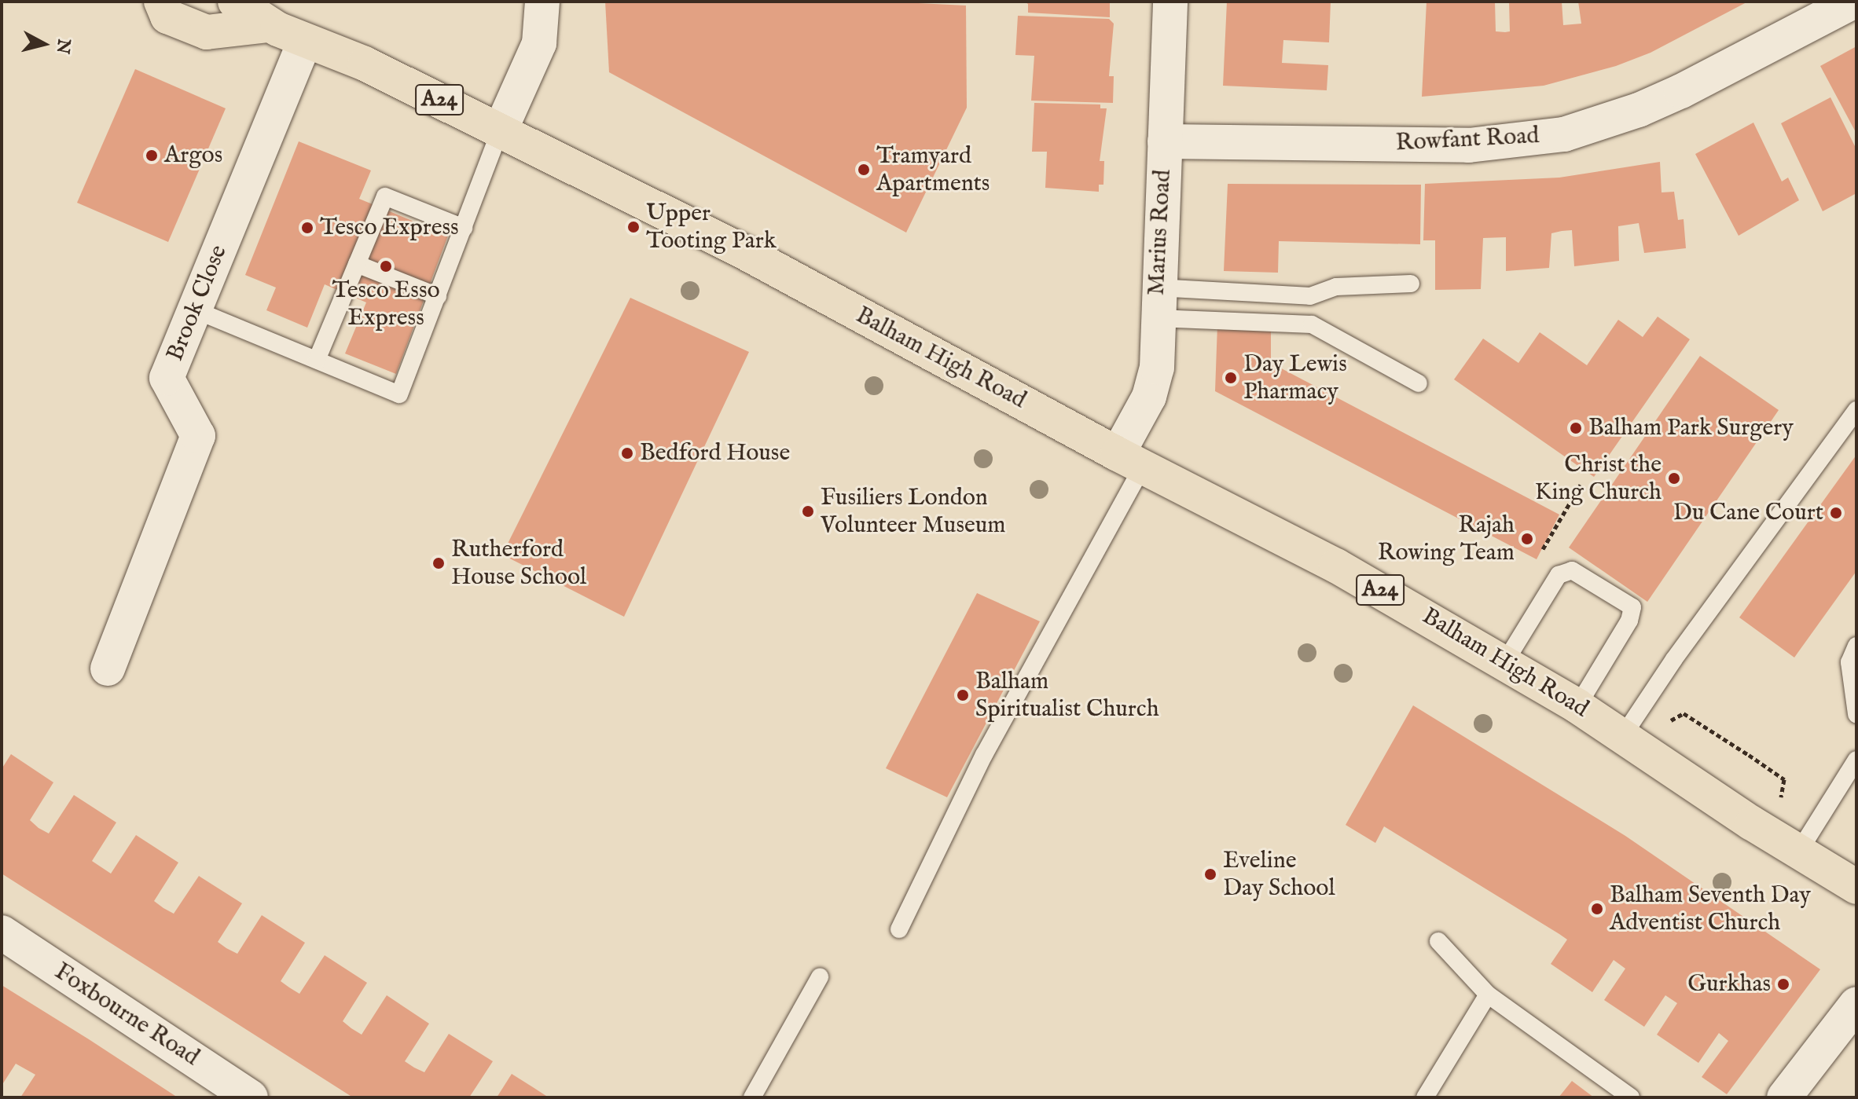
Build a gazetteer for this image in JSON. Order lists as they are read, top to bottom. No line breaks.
{"streets":{"highway":["A24","Balham High Road"],"street":["Rowfant Road","Marius Road","Brook Close","Foxbourne Road"]},"crossings":[["Rowfant Road","Marius Road"],["Marius Road","Balham High Road"],["Brook Close","Balham High Road"]],"places":["Argos","Tramyard Apartments","Upper Tooting Park","Tesco Express","Tesco Esso Express","Day Lewis Pharmacy","Balham Park Surgery","Bedford House","Christ the King Church","Fusiliers London Volunteer Museum","Du Cane Court","Rajah Rowing Team","Rutherford House School","Balham Spiritualist Church","Eveline Day School","Balham Seventh Day Adventist Church","Gurkhas"],"north":"right"}
